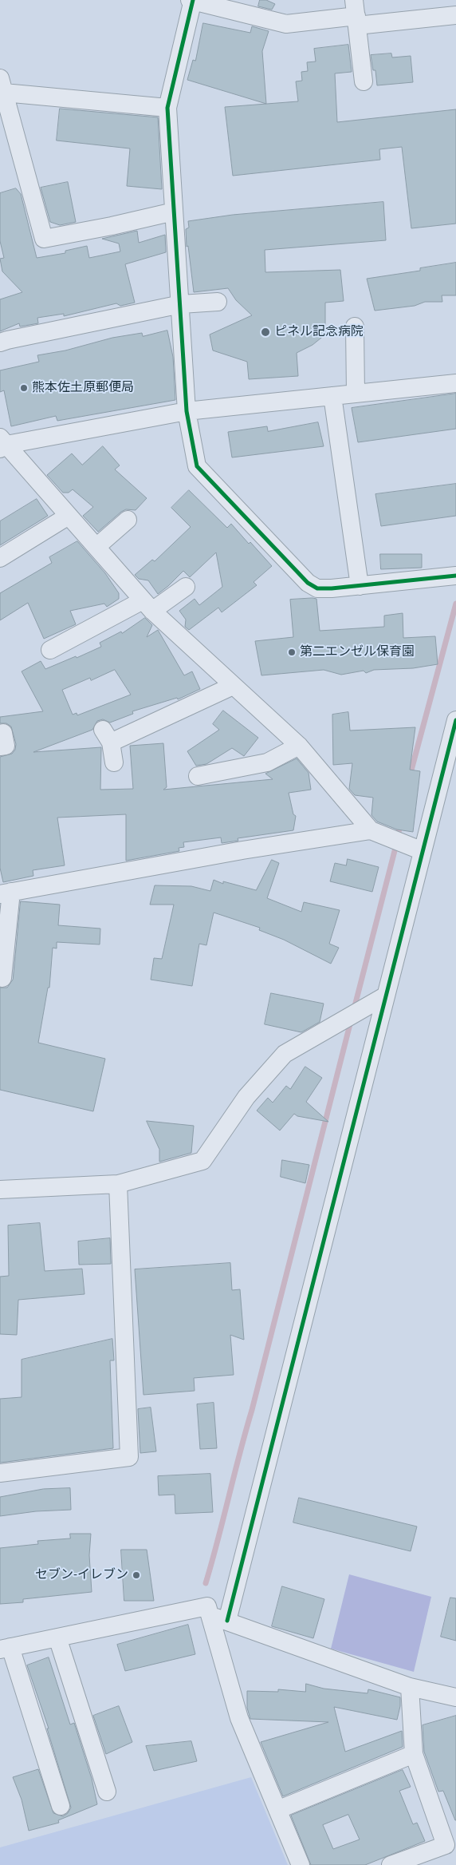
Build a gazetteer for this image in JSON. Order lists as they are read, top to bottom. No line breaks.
{"places":["ピネル記念病院","熊本佐土原郵便局","第二エンゼル保育園","セブン-イレブン"]}
